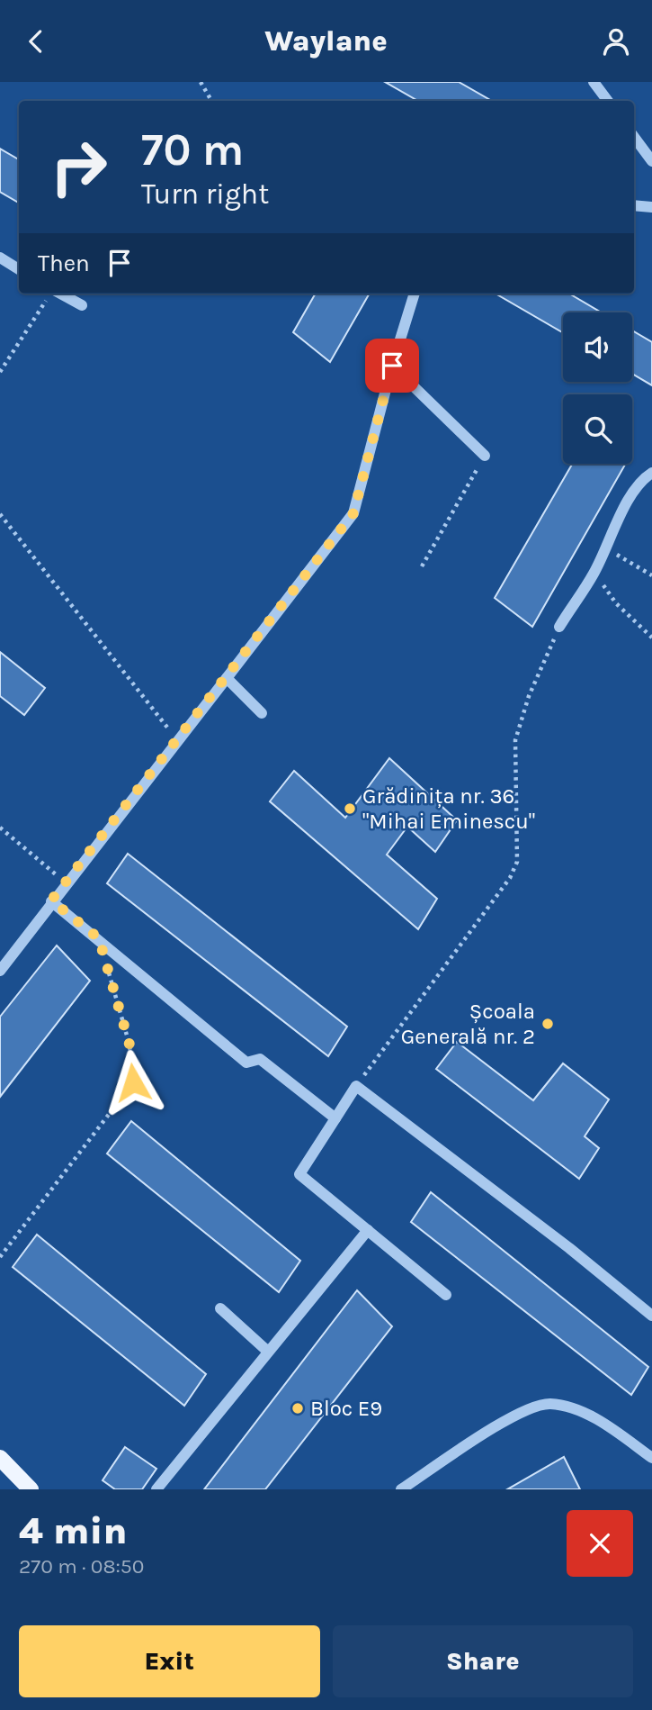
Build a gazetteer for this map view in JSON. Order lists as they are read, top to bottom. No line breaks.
{"places":["Grădinița nr. 36 \"Mihai Eminescu\"","Școala Generală nr. 2","Bloc E9"],"page":{"header":"Waylane","turn":["70 m","Turn right"],"then":"Then","heading":["4 min","270 m · 08:50"],"buttons":["Exit","Share"]}}
